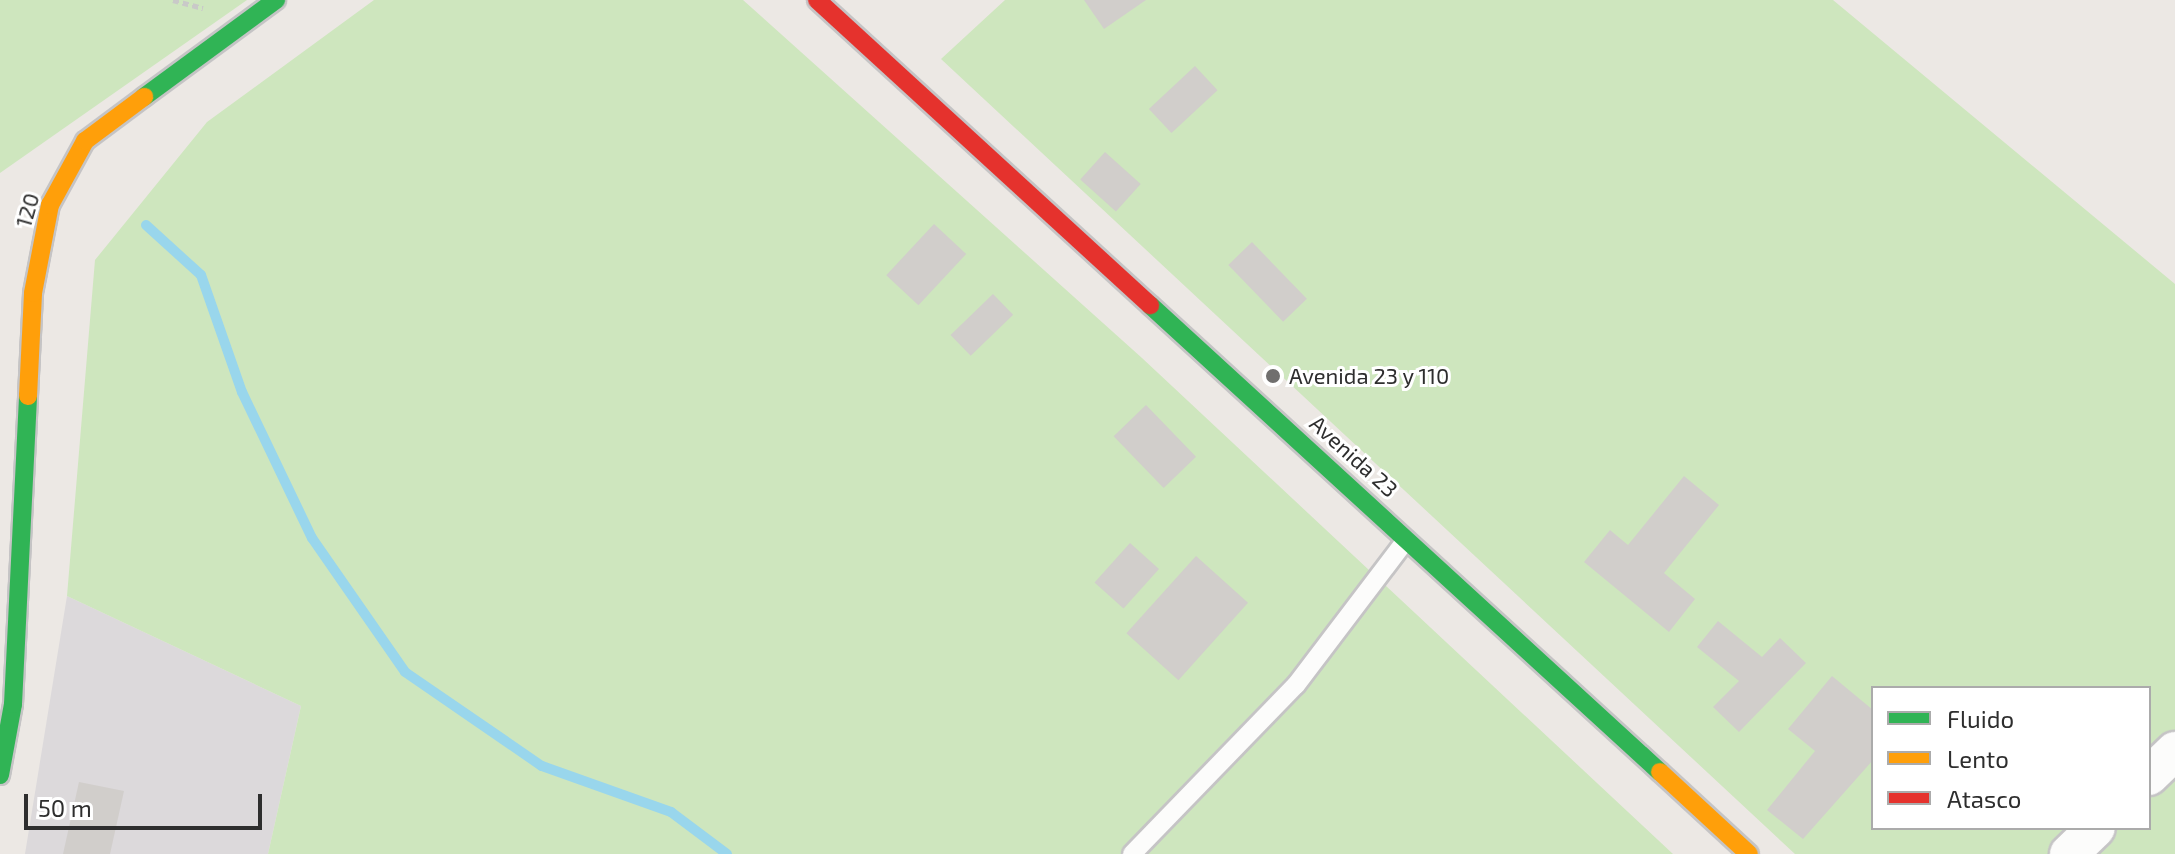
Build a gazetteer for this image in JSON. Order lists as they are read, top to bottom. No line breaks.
{"streets":{"street":["120","Avenida 23"]},"places":["Avenida 23 y 110"],"legend":["Fluido","Lento","Atasco"],"scale_bar":"50 m"}
